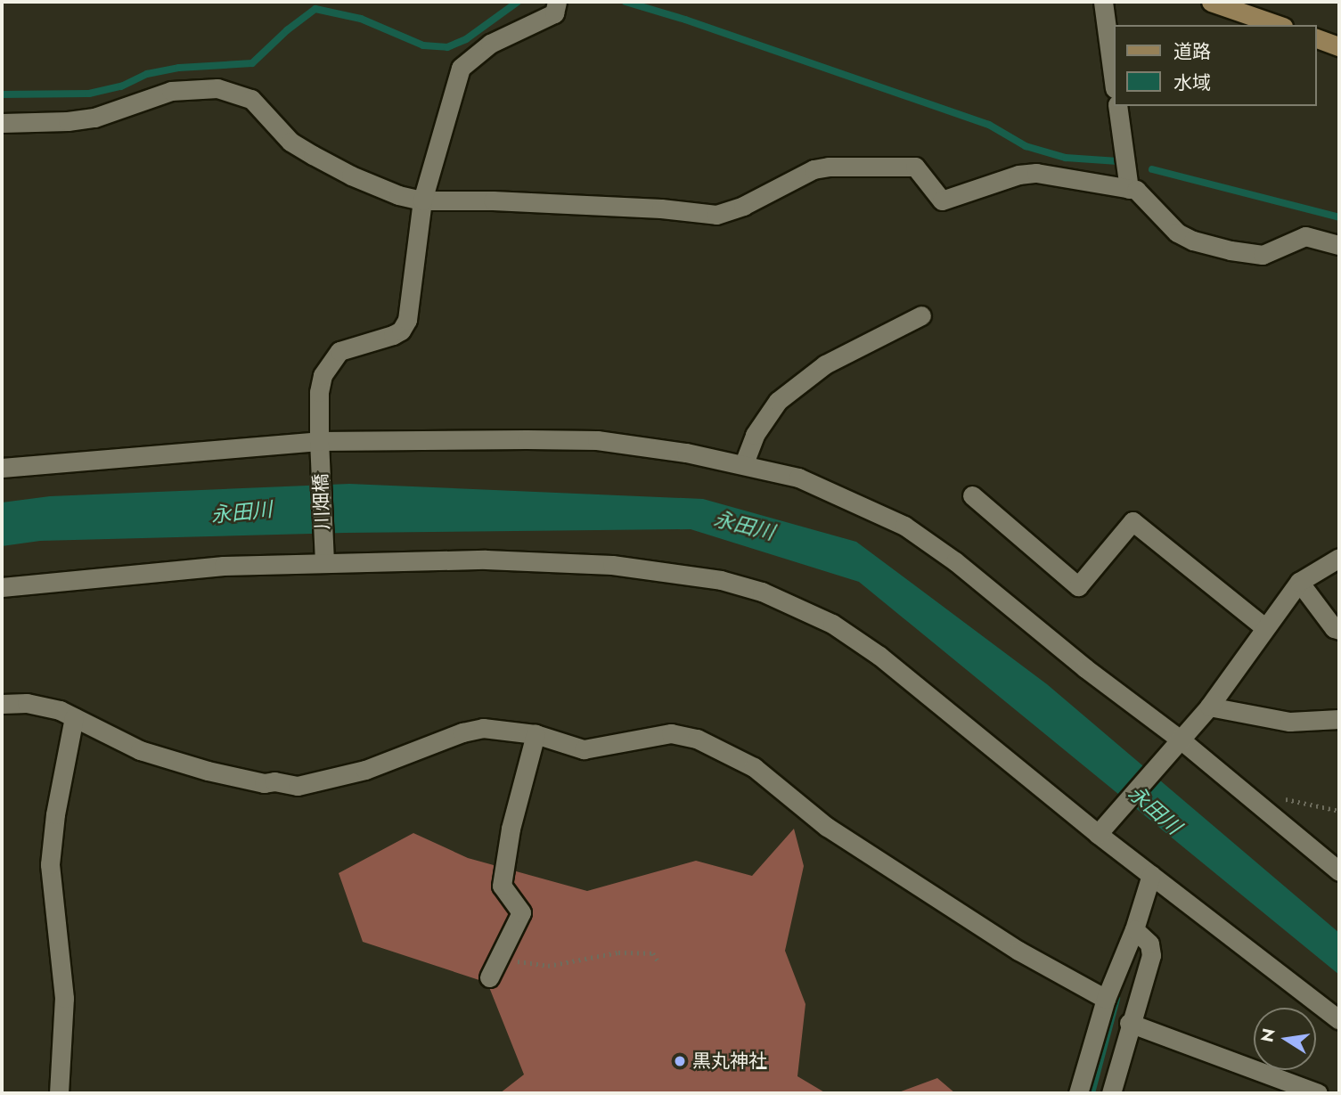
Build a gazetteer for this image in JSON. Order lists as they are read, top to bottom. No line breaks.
{"streets":{"street":["川畑橋"]},"water":["永田川"],"places":["黒丸神社"],"legend":["道路","水域"],"north":"left"}
